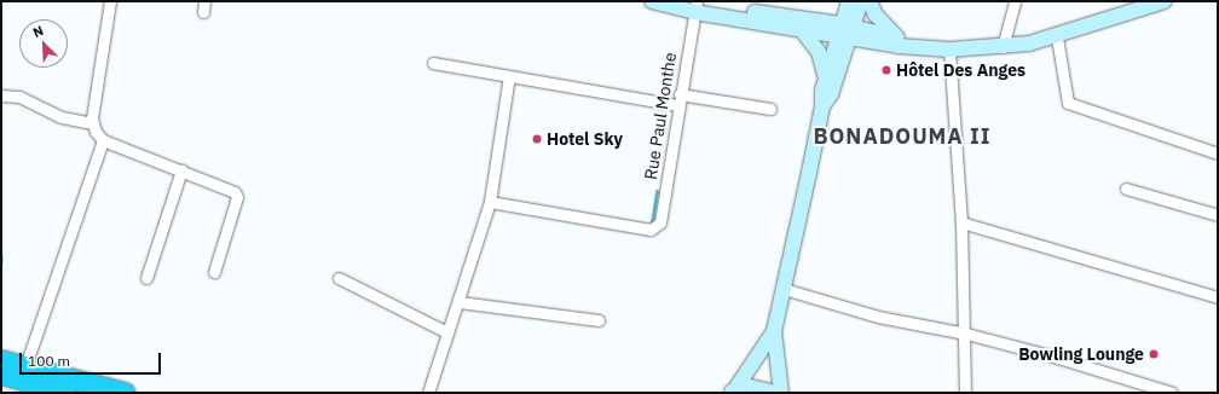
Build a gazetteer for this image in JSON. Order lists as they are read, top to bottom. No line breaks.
{"streets":{"street":["Rue Paul Monthe"]},"districts":["BONADOUMA II"],"places":["Hôtel Des Anges","Hotel Sky","Bowling Lounge"],"scale_bar":"100 m","north":"top left"}
